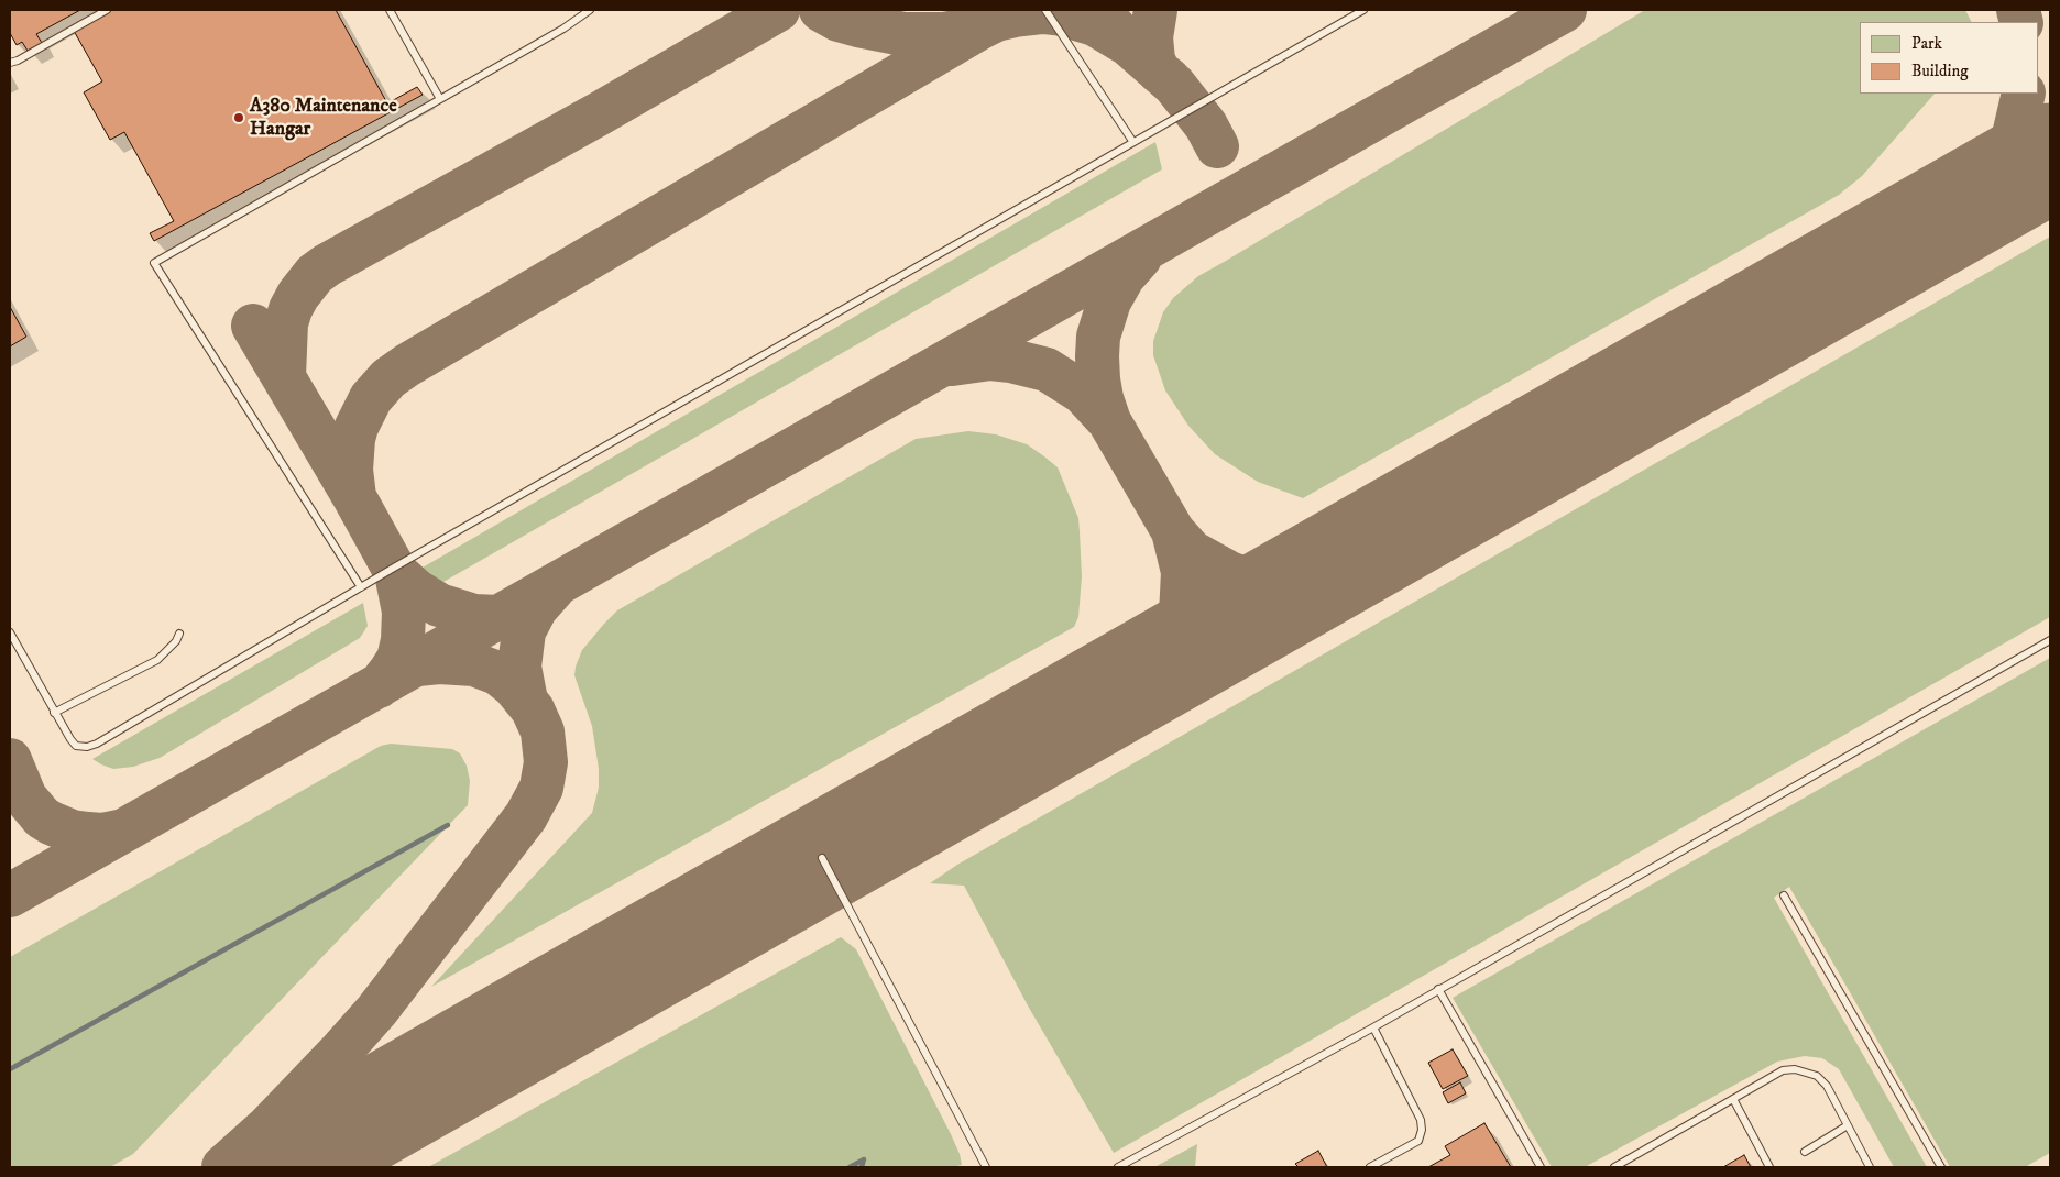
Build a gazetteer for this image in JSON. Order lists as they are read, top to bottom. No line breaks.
{"places":["A380 Maintenance Hangar"],"legend":["Park","Building"]}
